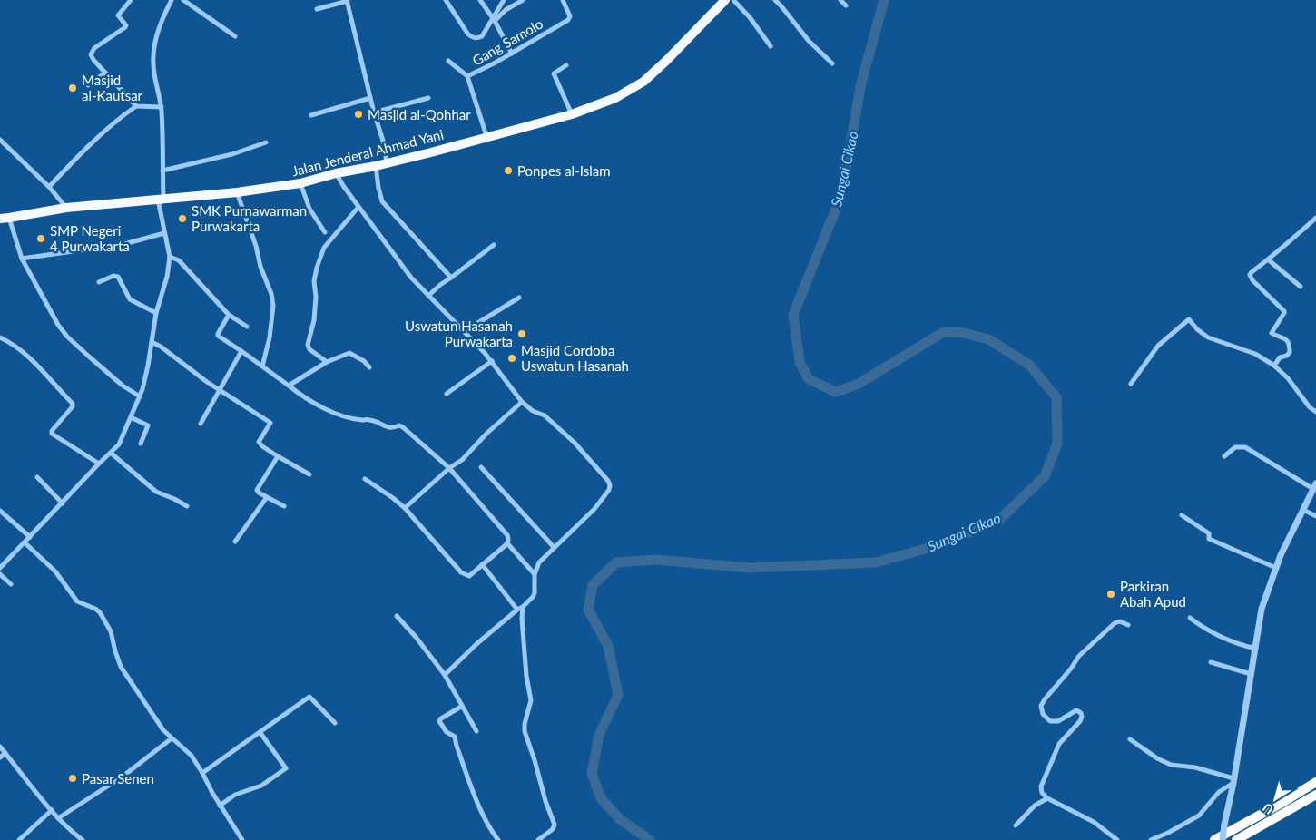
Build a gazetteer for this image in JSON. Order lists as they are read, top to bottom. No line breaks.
{"streets":{"highway":["Jalan Jenderal Ahmad Yani"],"street":["Gang Samolo"]},"crossings":[["Gang Samolo","Jalan Jenderal Ahmad Yani"]],"water":["Sungai Cikao"],"places":["Masjid al-Kautsar","Masjid al-Qohhar","Ponpes al-Islam","SMK Purnawarman Purwakarta","SMP Negeri 4 Purwakarta","Uswatun Hasanah Purwakarta","Masjid Cordoba Uswatun Hasanah","Parkiran Abah Apud","Pasar Senen"],"north":"bottom left"}
